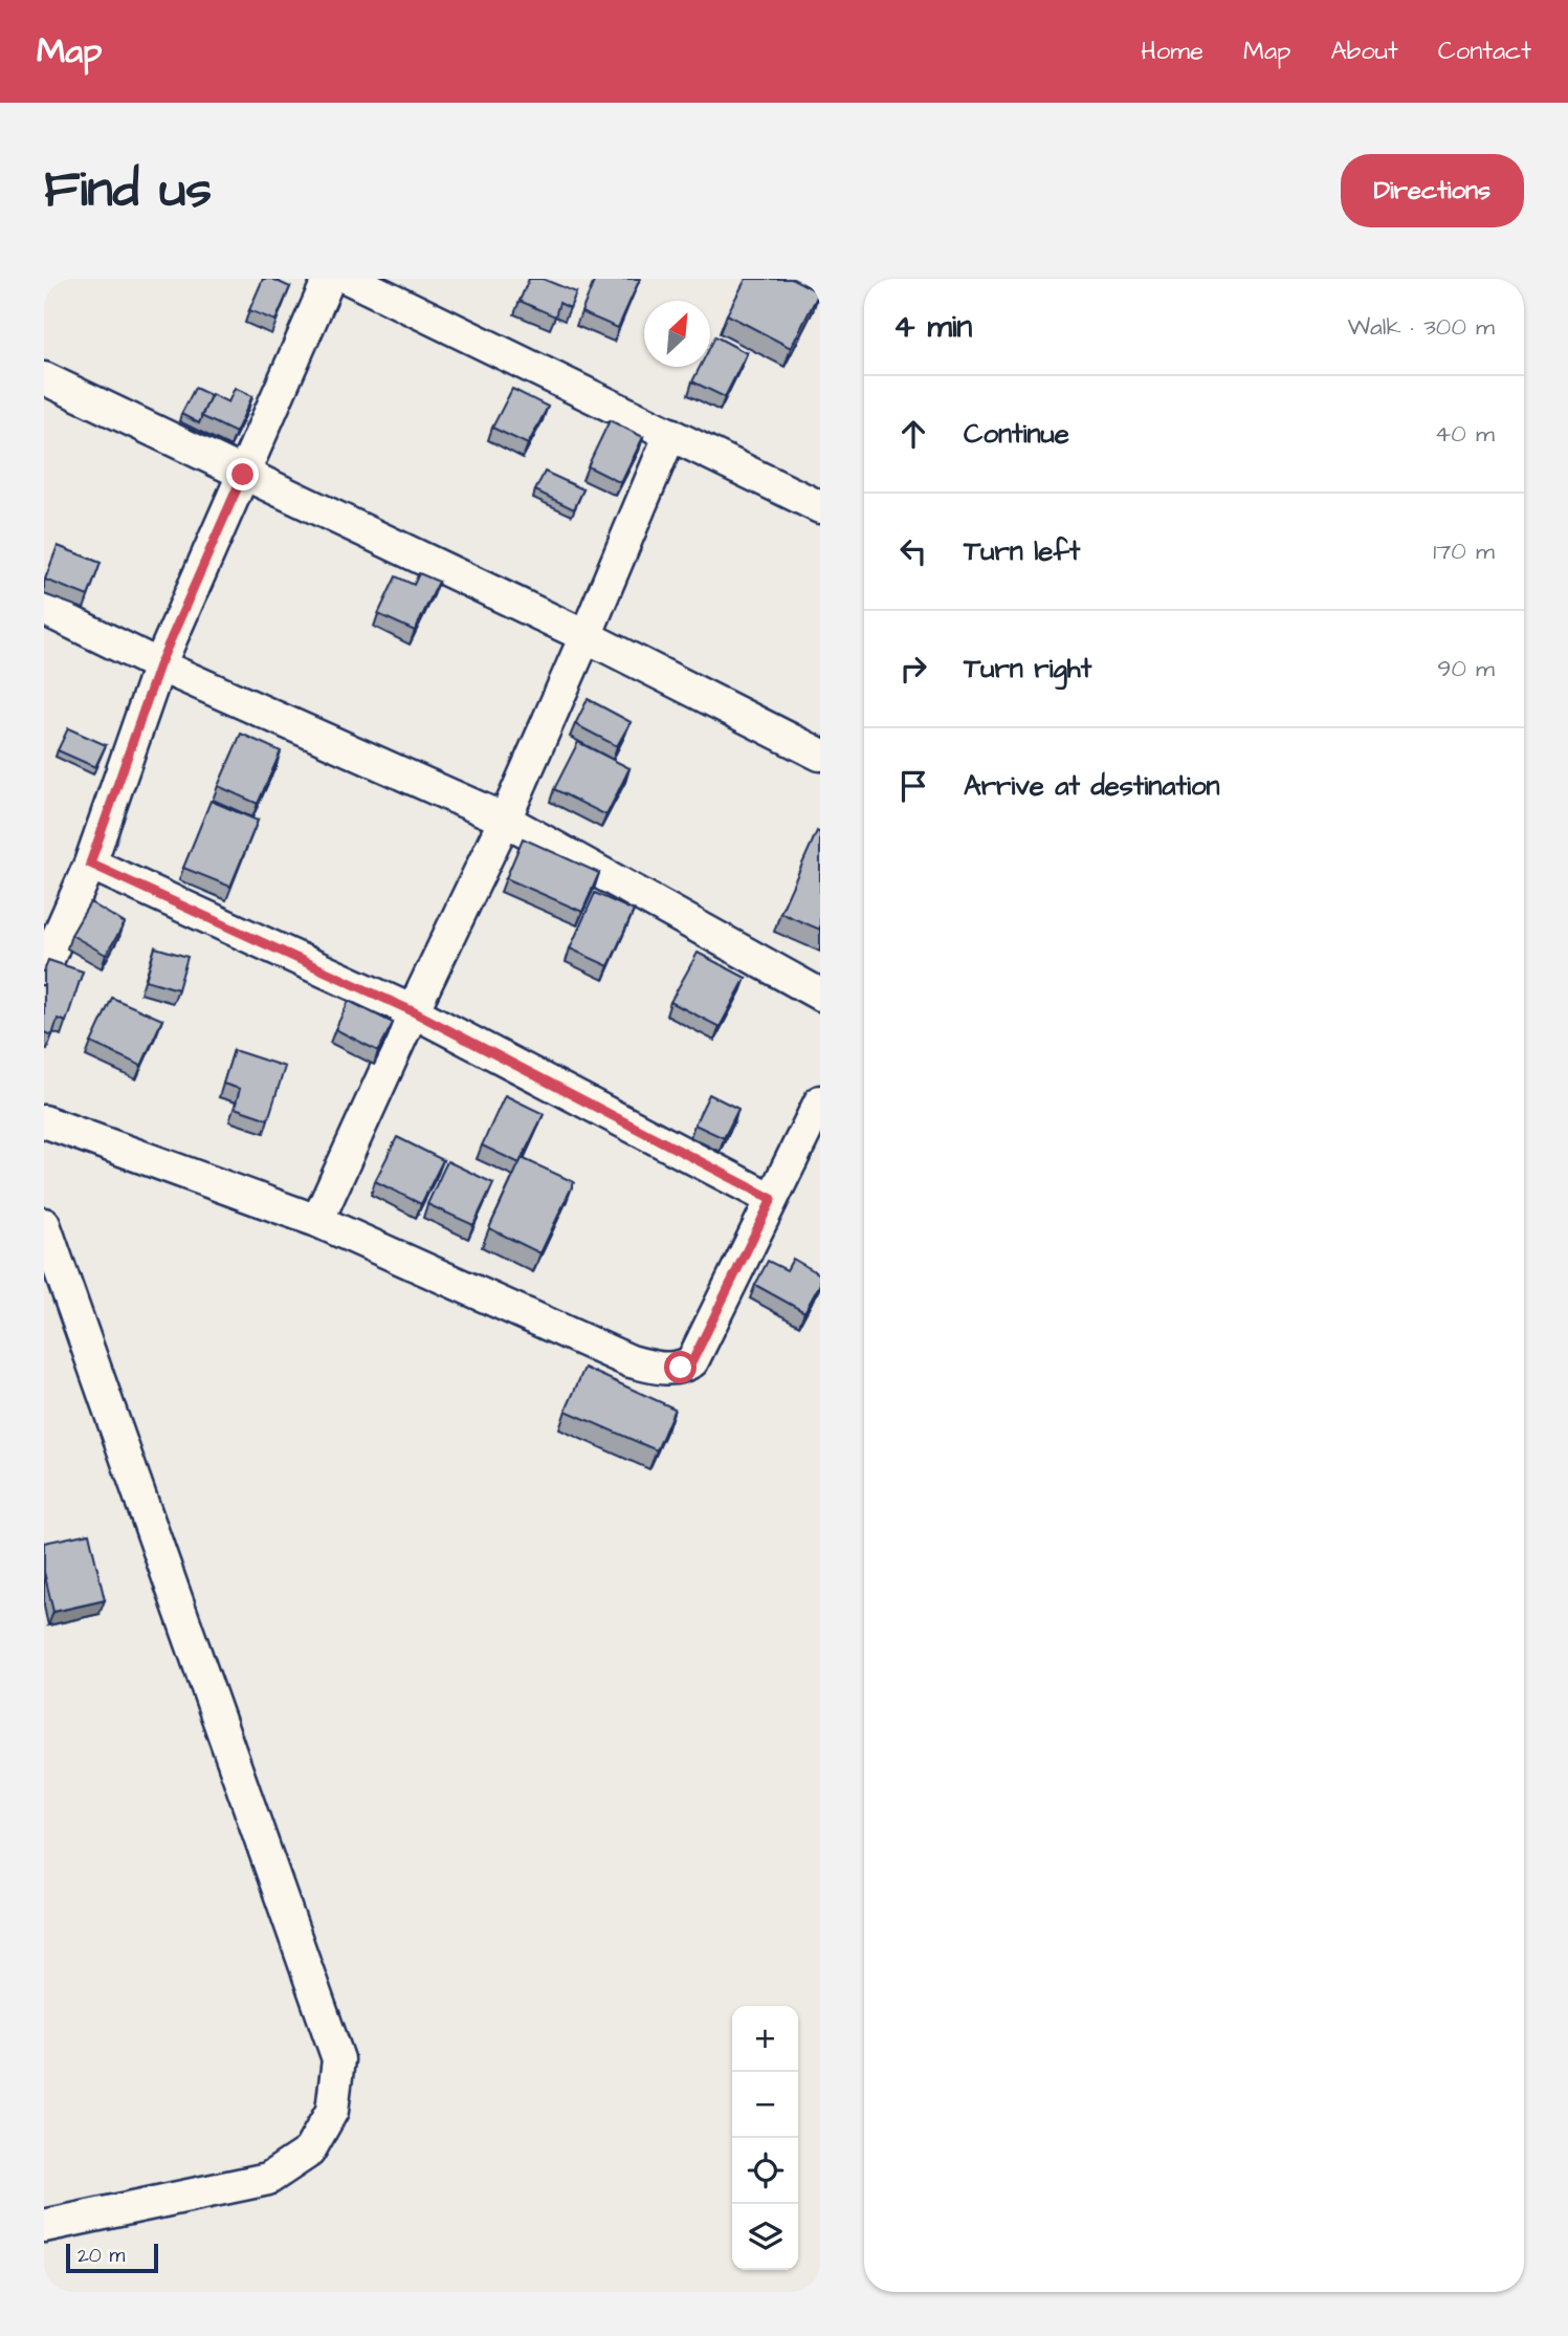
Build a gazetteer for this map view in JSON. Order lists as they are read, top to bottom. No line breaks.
{"scale_bar":"20 m","north":"top right","page":{"header":"Map","nav":["Home","Map","About","Contact"],"buttons":"Directions","title":"Find us","heading":["4 min","Walk · 300 m"],"list":[["Continue","40 m"],["Turn left","170 m"],["Turn right","90 m"],"Arrive at destination"],"map_buttons":["+","−"],"scale":"20 m"}}
